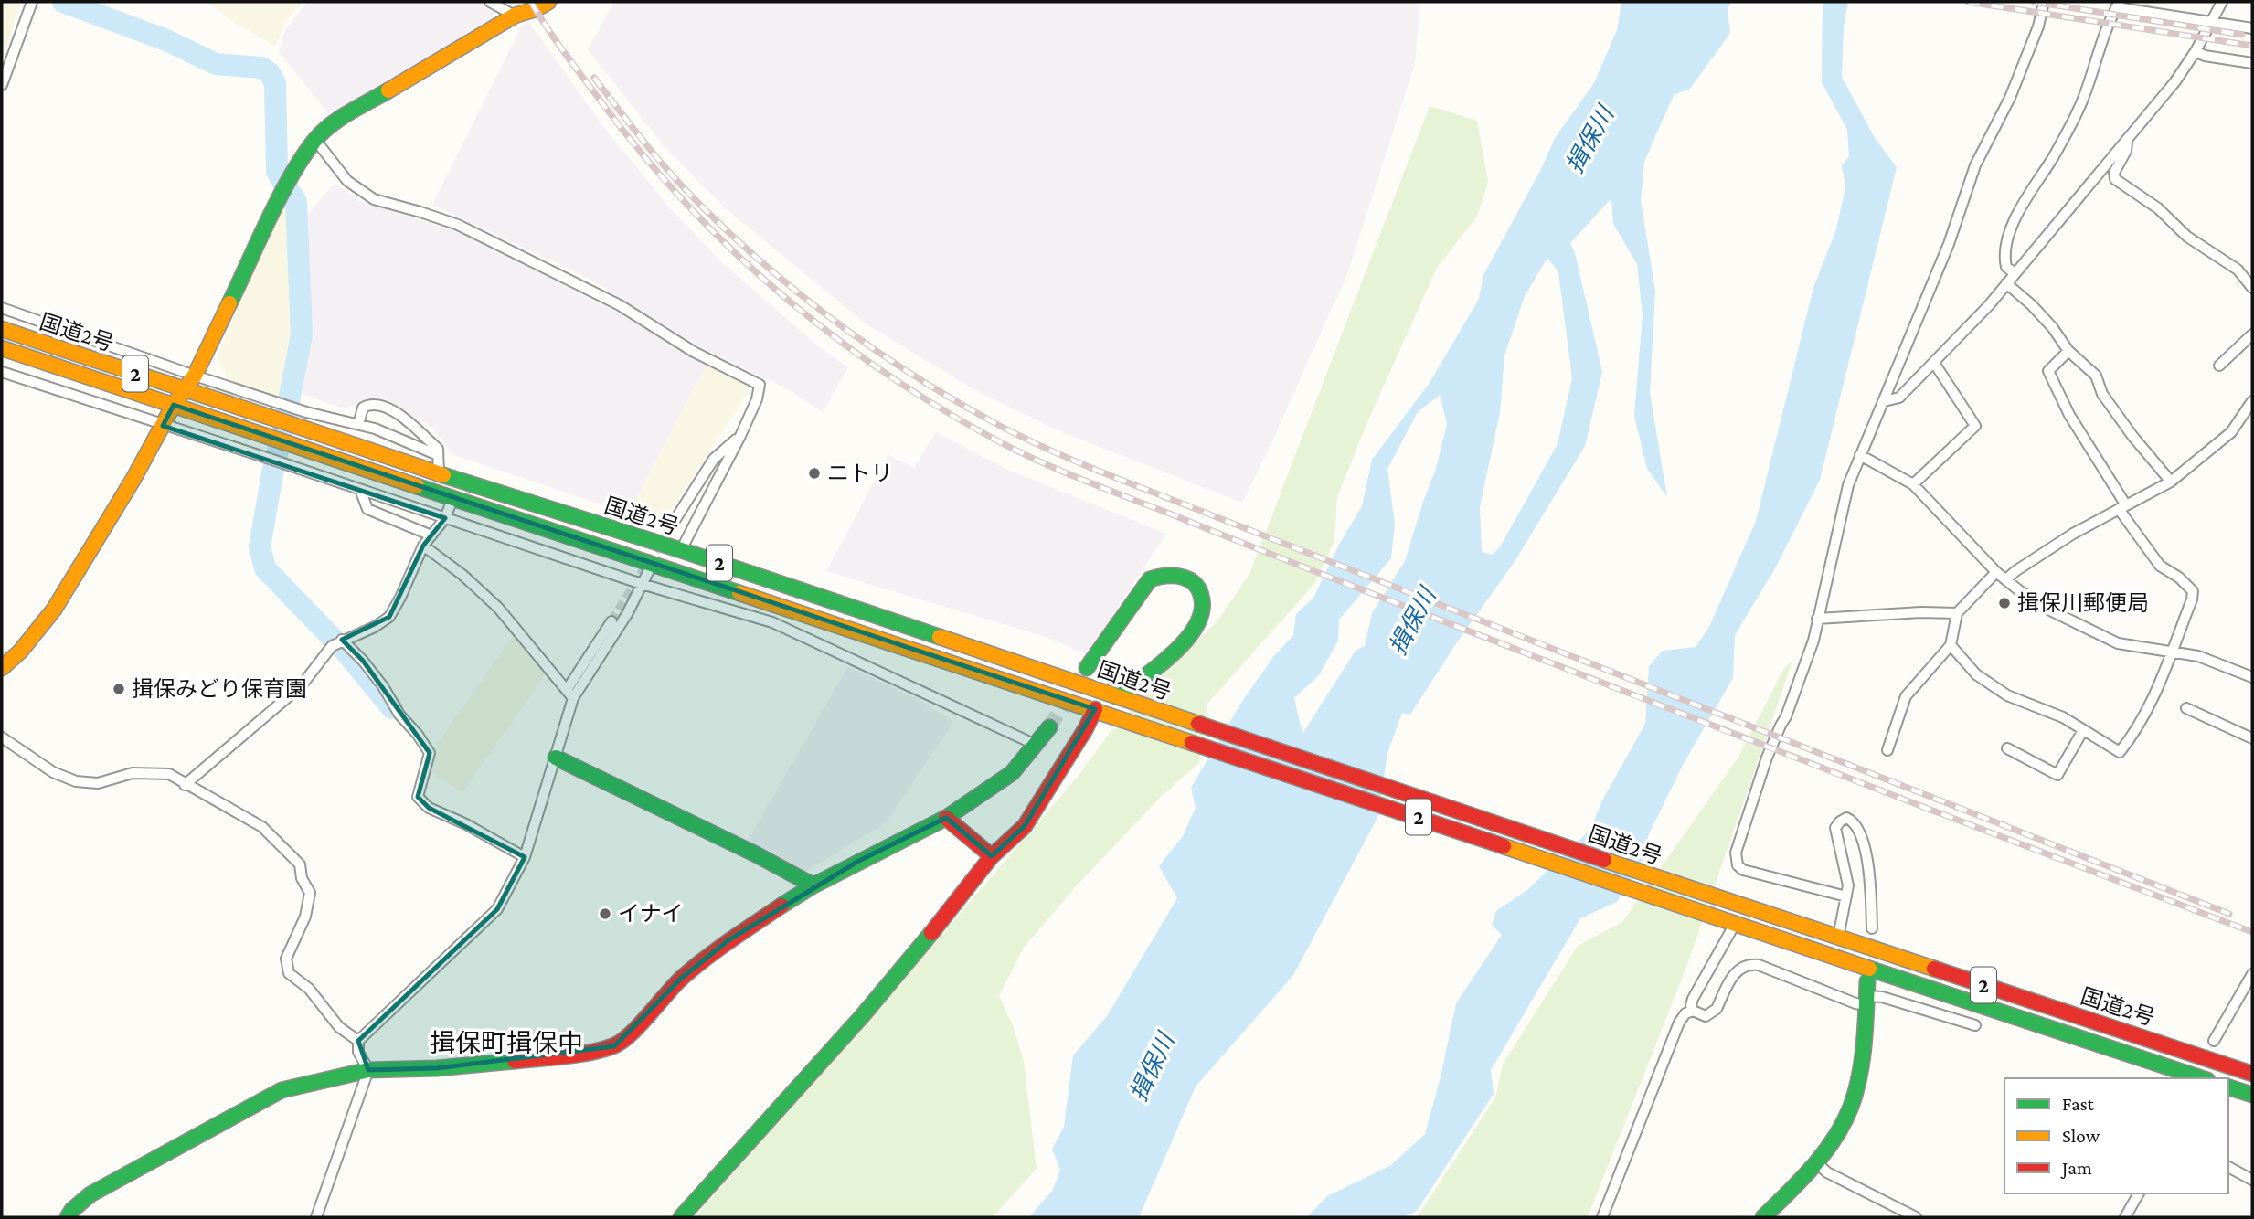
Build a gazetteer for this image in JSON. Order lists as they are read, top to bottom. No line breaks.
{"streets":{"main road":["国道2号","2"]},"districts":["揖保町揖保中"],"water":["揖保川"],"places":["ニトリ","揖保川郵便局","揖保みどり保育園","イナイ"],"legend":["Fast","Slow","Jam"]}
